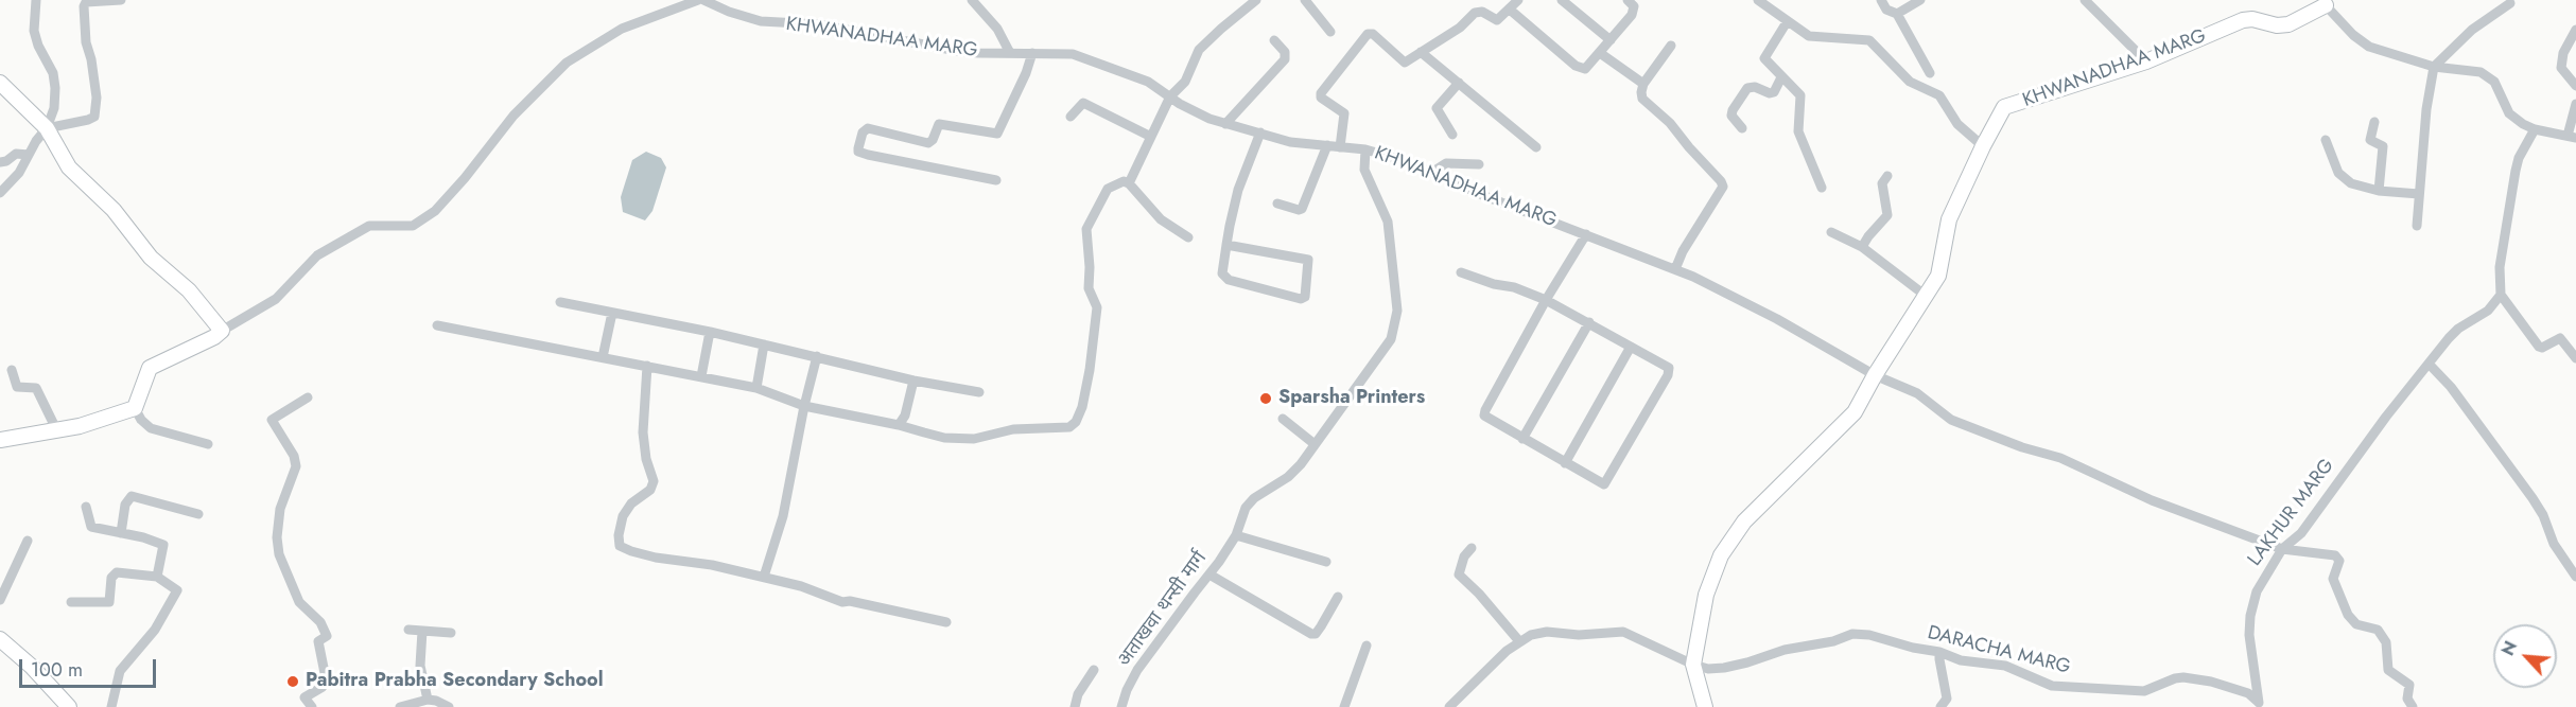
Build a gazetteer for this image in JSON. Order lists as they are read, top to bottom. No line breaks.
{"streets":{"street":["KHWANADHAA MARG","LAKHUR MARG","अताखवा थन्सी मार्ग","DARACHA MARG"]},"crossings":[["KHWANADHAA MARG","अताखवा थन्सी मार्ग"],["KHWANADHAA MARG","DARACHA MARG"],["LAKHUR MARG","DARACHA MARG"]],"places":["Sparsha Printers","Pabitra Prabha Secondary School"],"scale_bar":"100 m","north":"top left"}
